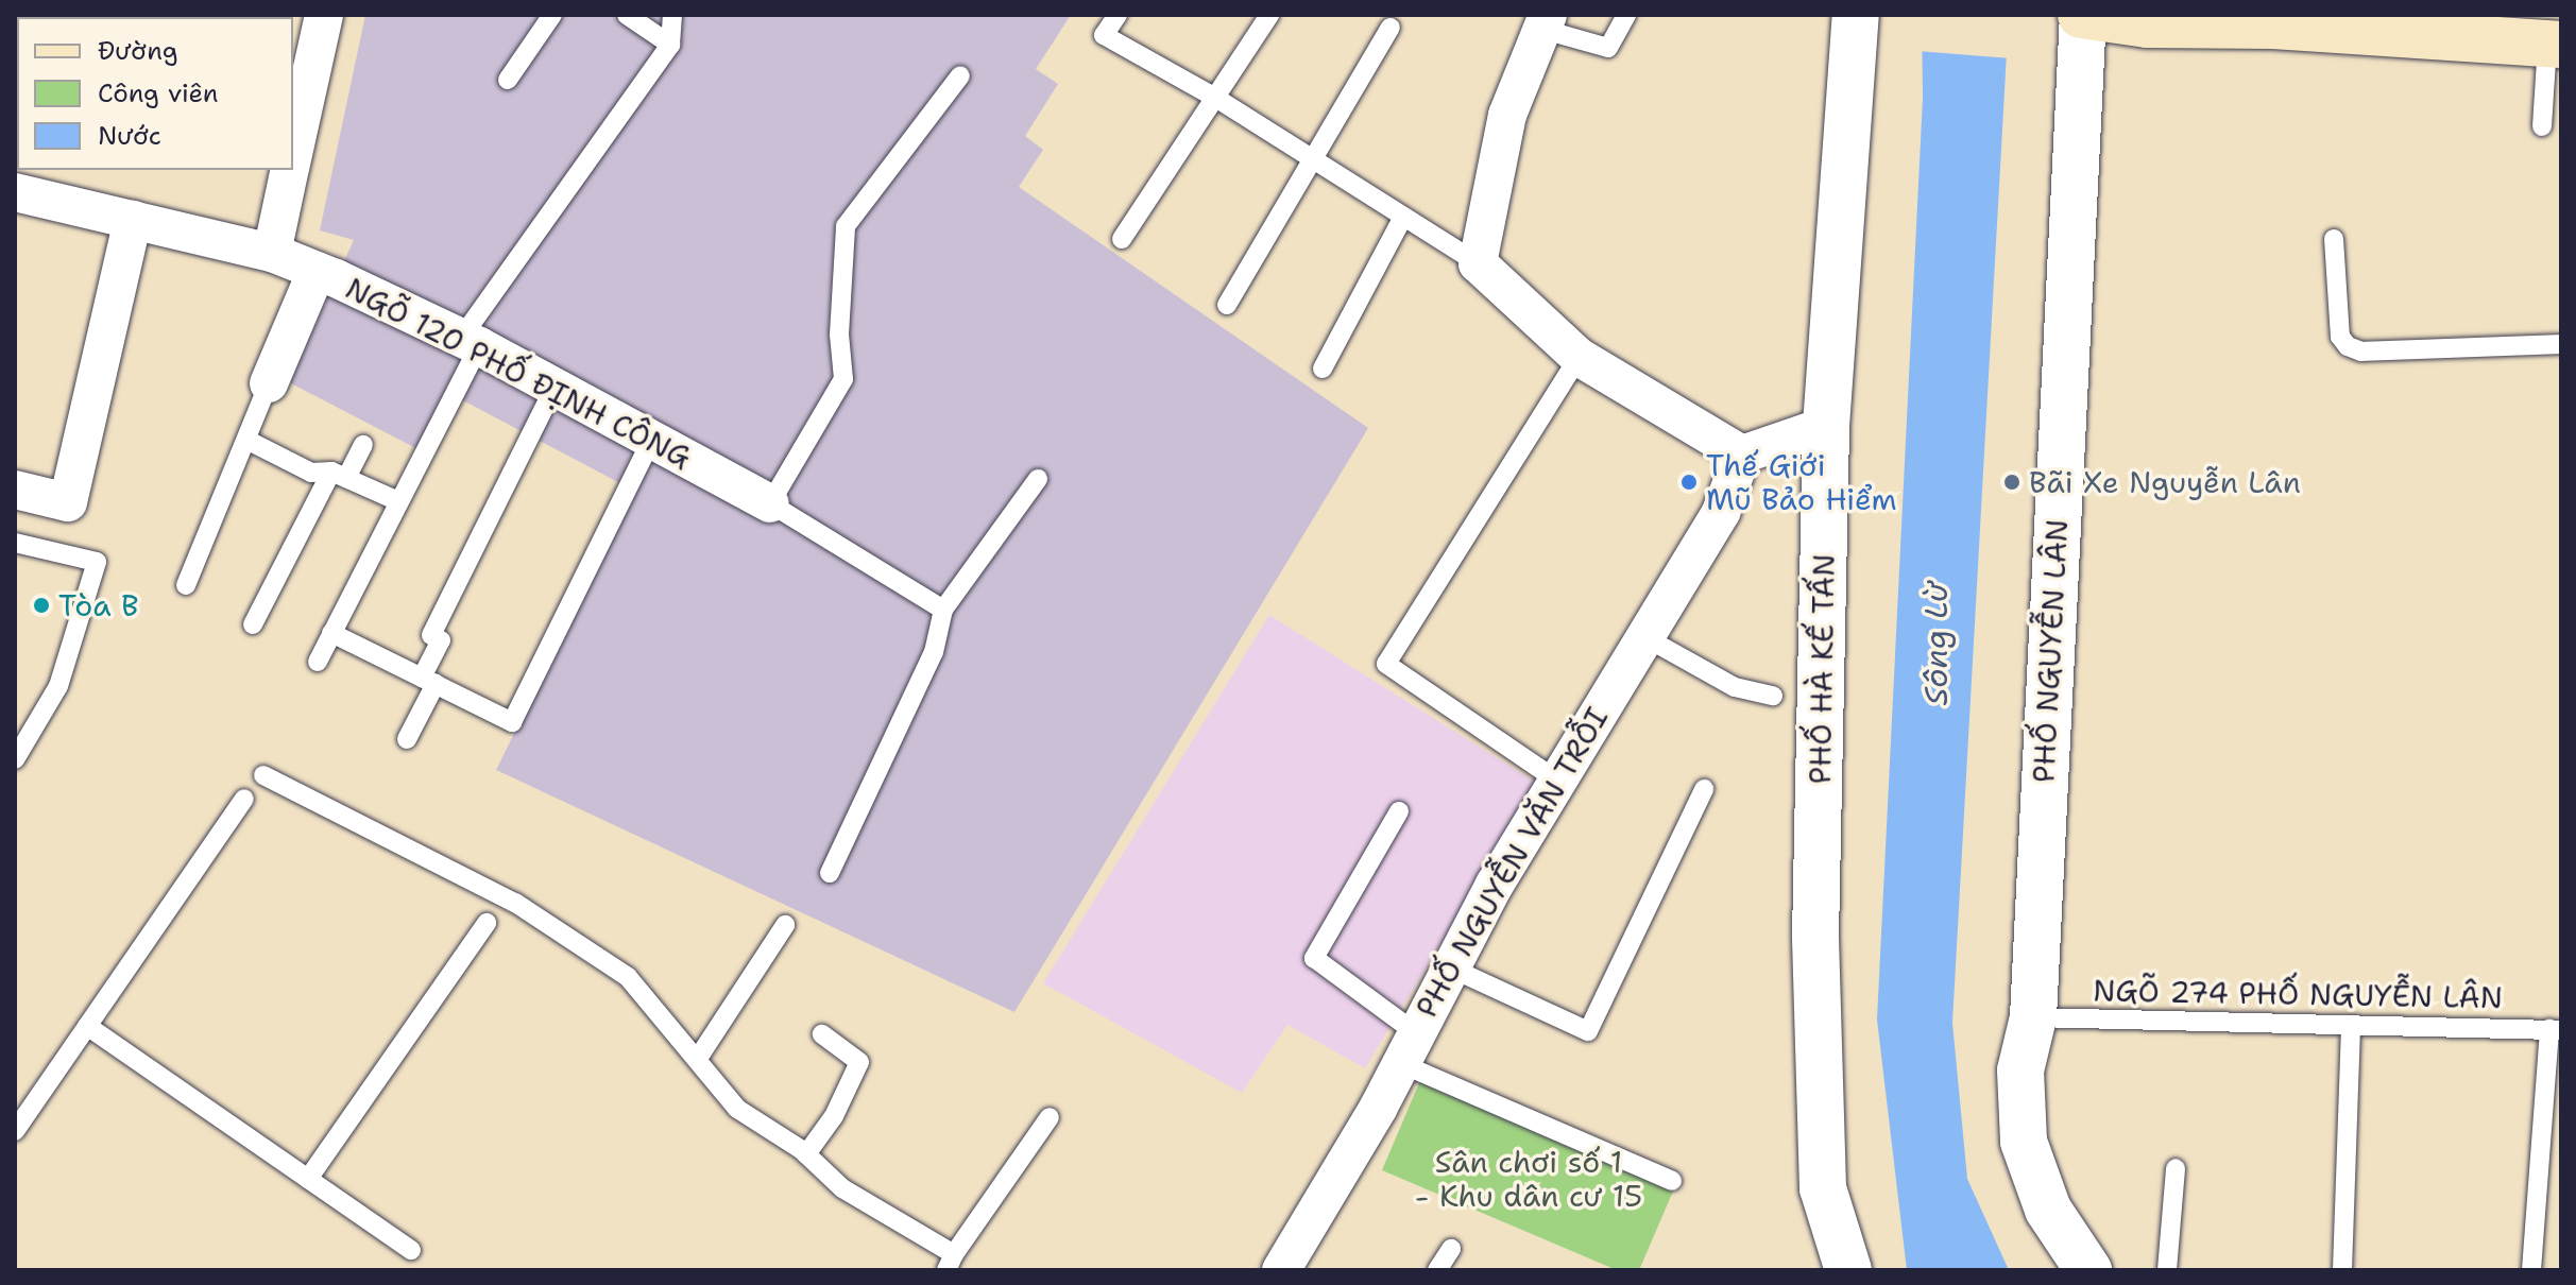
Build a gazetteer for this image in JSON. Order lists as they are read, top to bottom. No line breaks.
{"streets":{"street":["NGÕ 120 PHỐ ĐỊNH CÔNG","PHỐ NGUYỄN LÂN","PHỐ HÀ KẾ TẤN","PHỐ NGUYỄN VĂN TRỖI"],"lane":["NGÕ 274 PHỐ NGUYỄN LÂN"]},"crossings":[["PHỐ NGUYỄN LÂN","NGÕ 274 PHỐ NGUYỄN LÂN"]],"water":["Sông Lừ"],"parks":["Sân chơi số 1 - Khu dân cư 15"],"places":["Thế Giới Mũ Bảo Hiểm","Bãi Xe Nguyễn Lân","Tòa B"],"legend":["Đường","Công viên","Nước"]}
